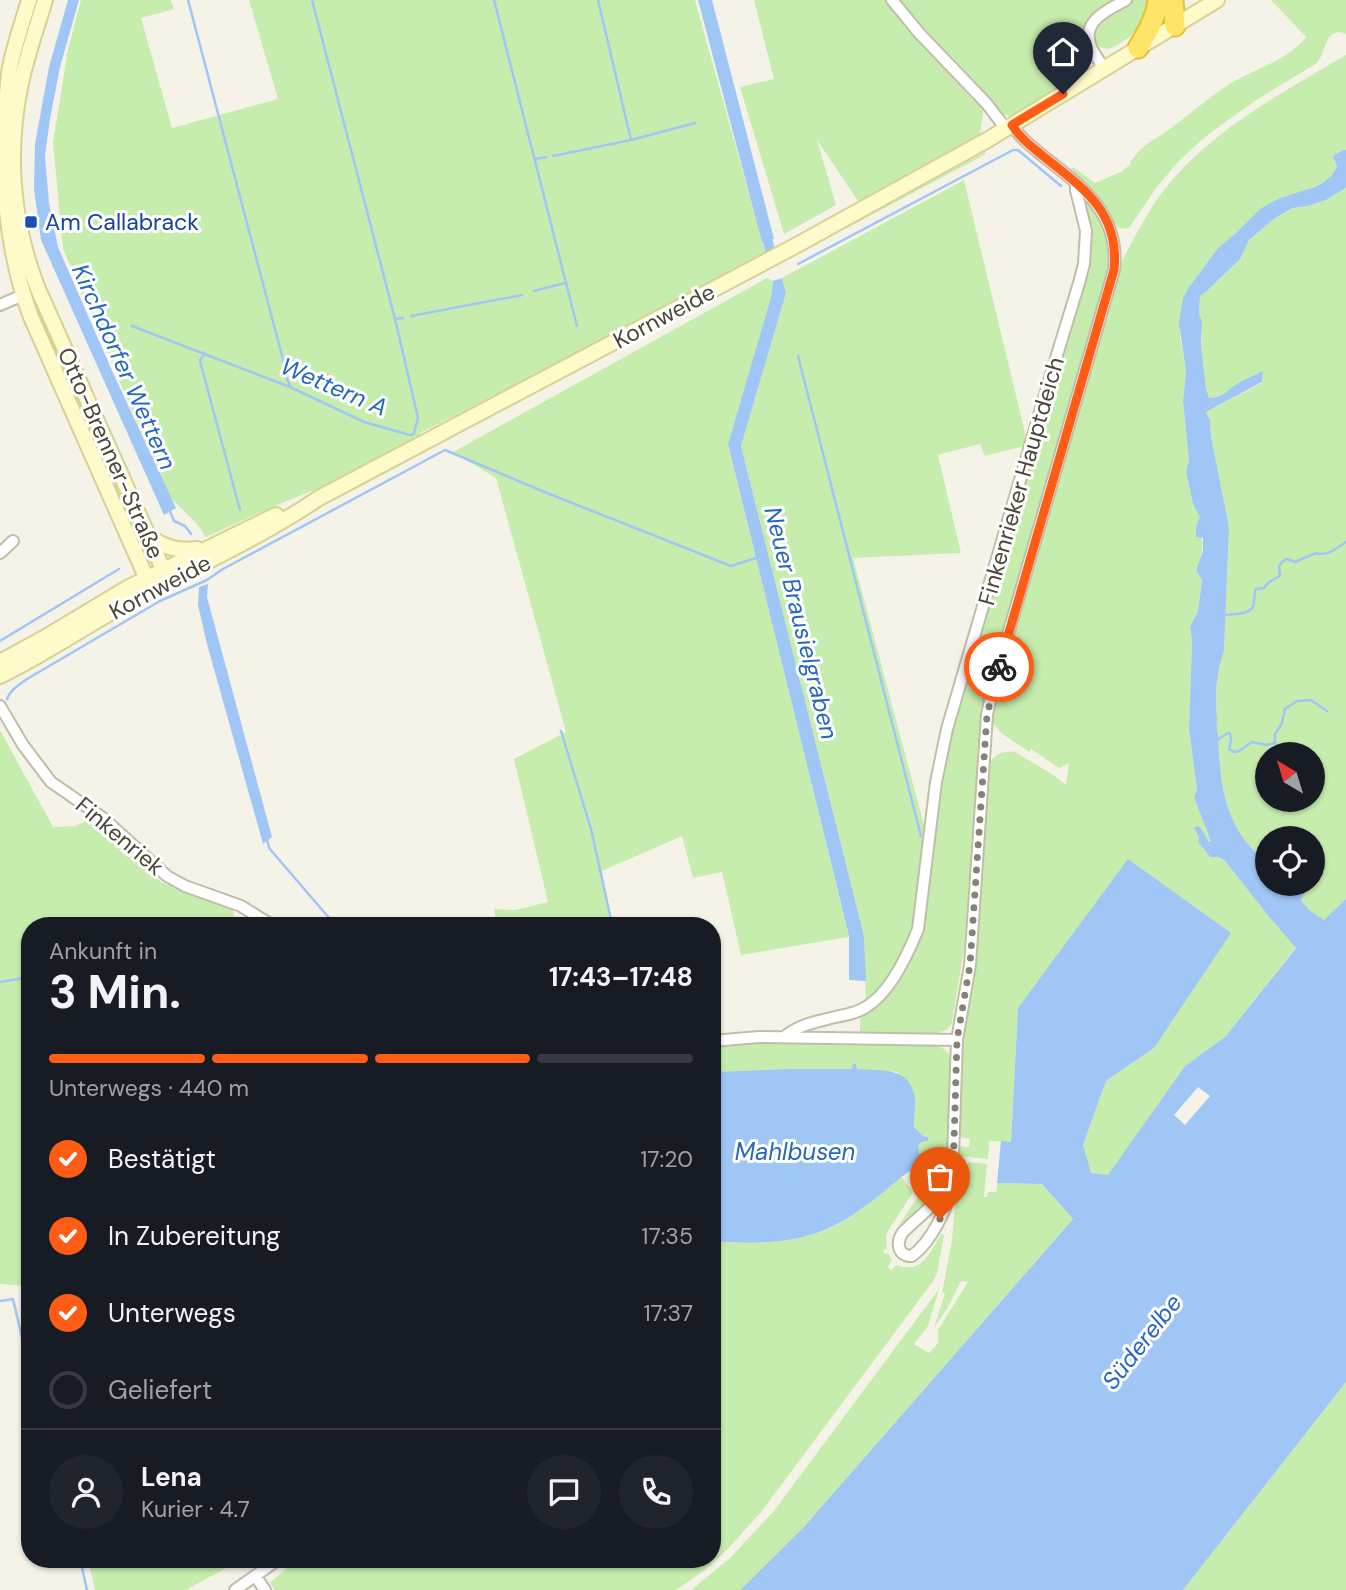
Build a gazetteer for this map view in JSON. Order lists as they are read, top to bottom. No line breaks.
{"streets":{"main road":["Kornweide","Otto-Brenner-Straße"],"street":["Finkenrieker Hauptdeich","Finkenriek"]},"crossings":[["Kornweide","Otto-Brenner-Straße"],["Kornweide","Finkenrieker Hauptdeich"]],"water":["Kirchdorfer Wettern","Wettern A","Neuer Brausielgraben","Mahlbusen","Süderelbe"],"places":{"transit":["Am Callabrack"]},"north":"top left","page":{"heading":["3 Min.","Ankunft in","17:43–17:48"],"panel":["Lena","Kurier · 4.7"],"bar":"Unterwegs · 440 m","list":[["Bestätigt","17:20"],["In Zubereitung","17:35"],["Unterwegs","17:37"],"Geliefert"]}}
